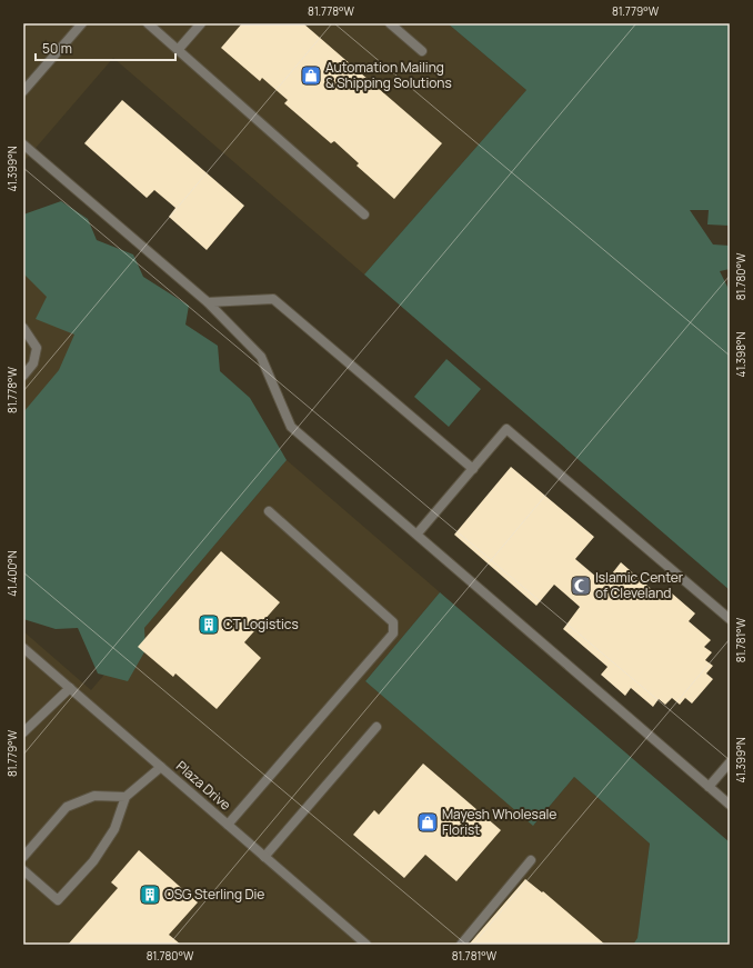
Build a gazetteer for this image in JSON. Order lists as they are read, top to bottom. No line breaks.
{"streets":{"street":["Plaza Drive"]},"places":{"shop":["Automation Mailing & Shipping Solutions","Mayesh Wholesale Florist"],"mosque":["Islamic Center of Cleveland"],"building":["CT Logistics","OSG Sterling Die"]},"scale_bar":"50 m","coordinates":["81.778°W","81.779°W","41.399°N","81.780°W","41.398°N","41.400°N","81.781°W"]}
